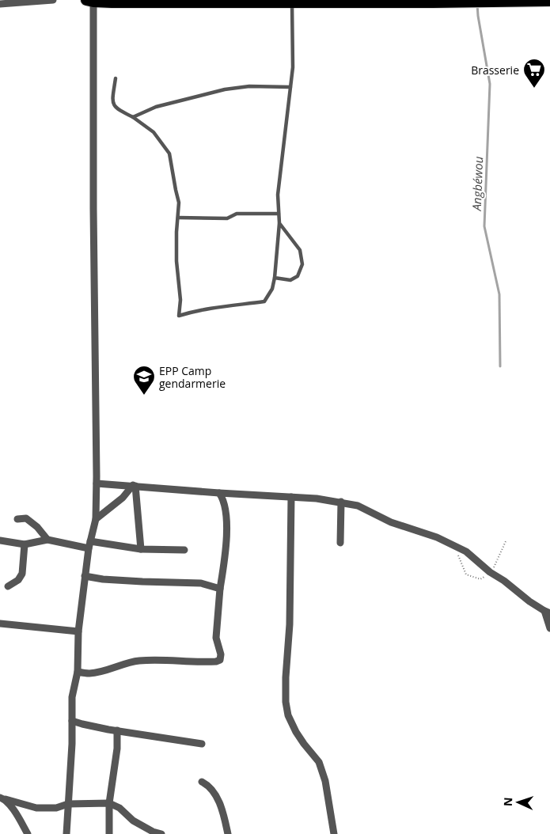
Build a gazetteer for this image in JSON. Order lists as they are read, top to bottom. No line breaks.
{"water":["Angbéwou"],"places":{"supermarket":["Brasserie"],"school or university":["EPP Camp gendarmerie"]},"north":"left"}
